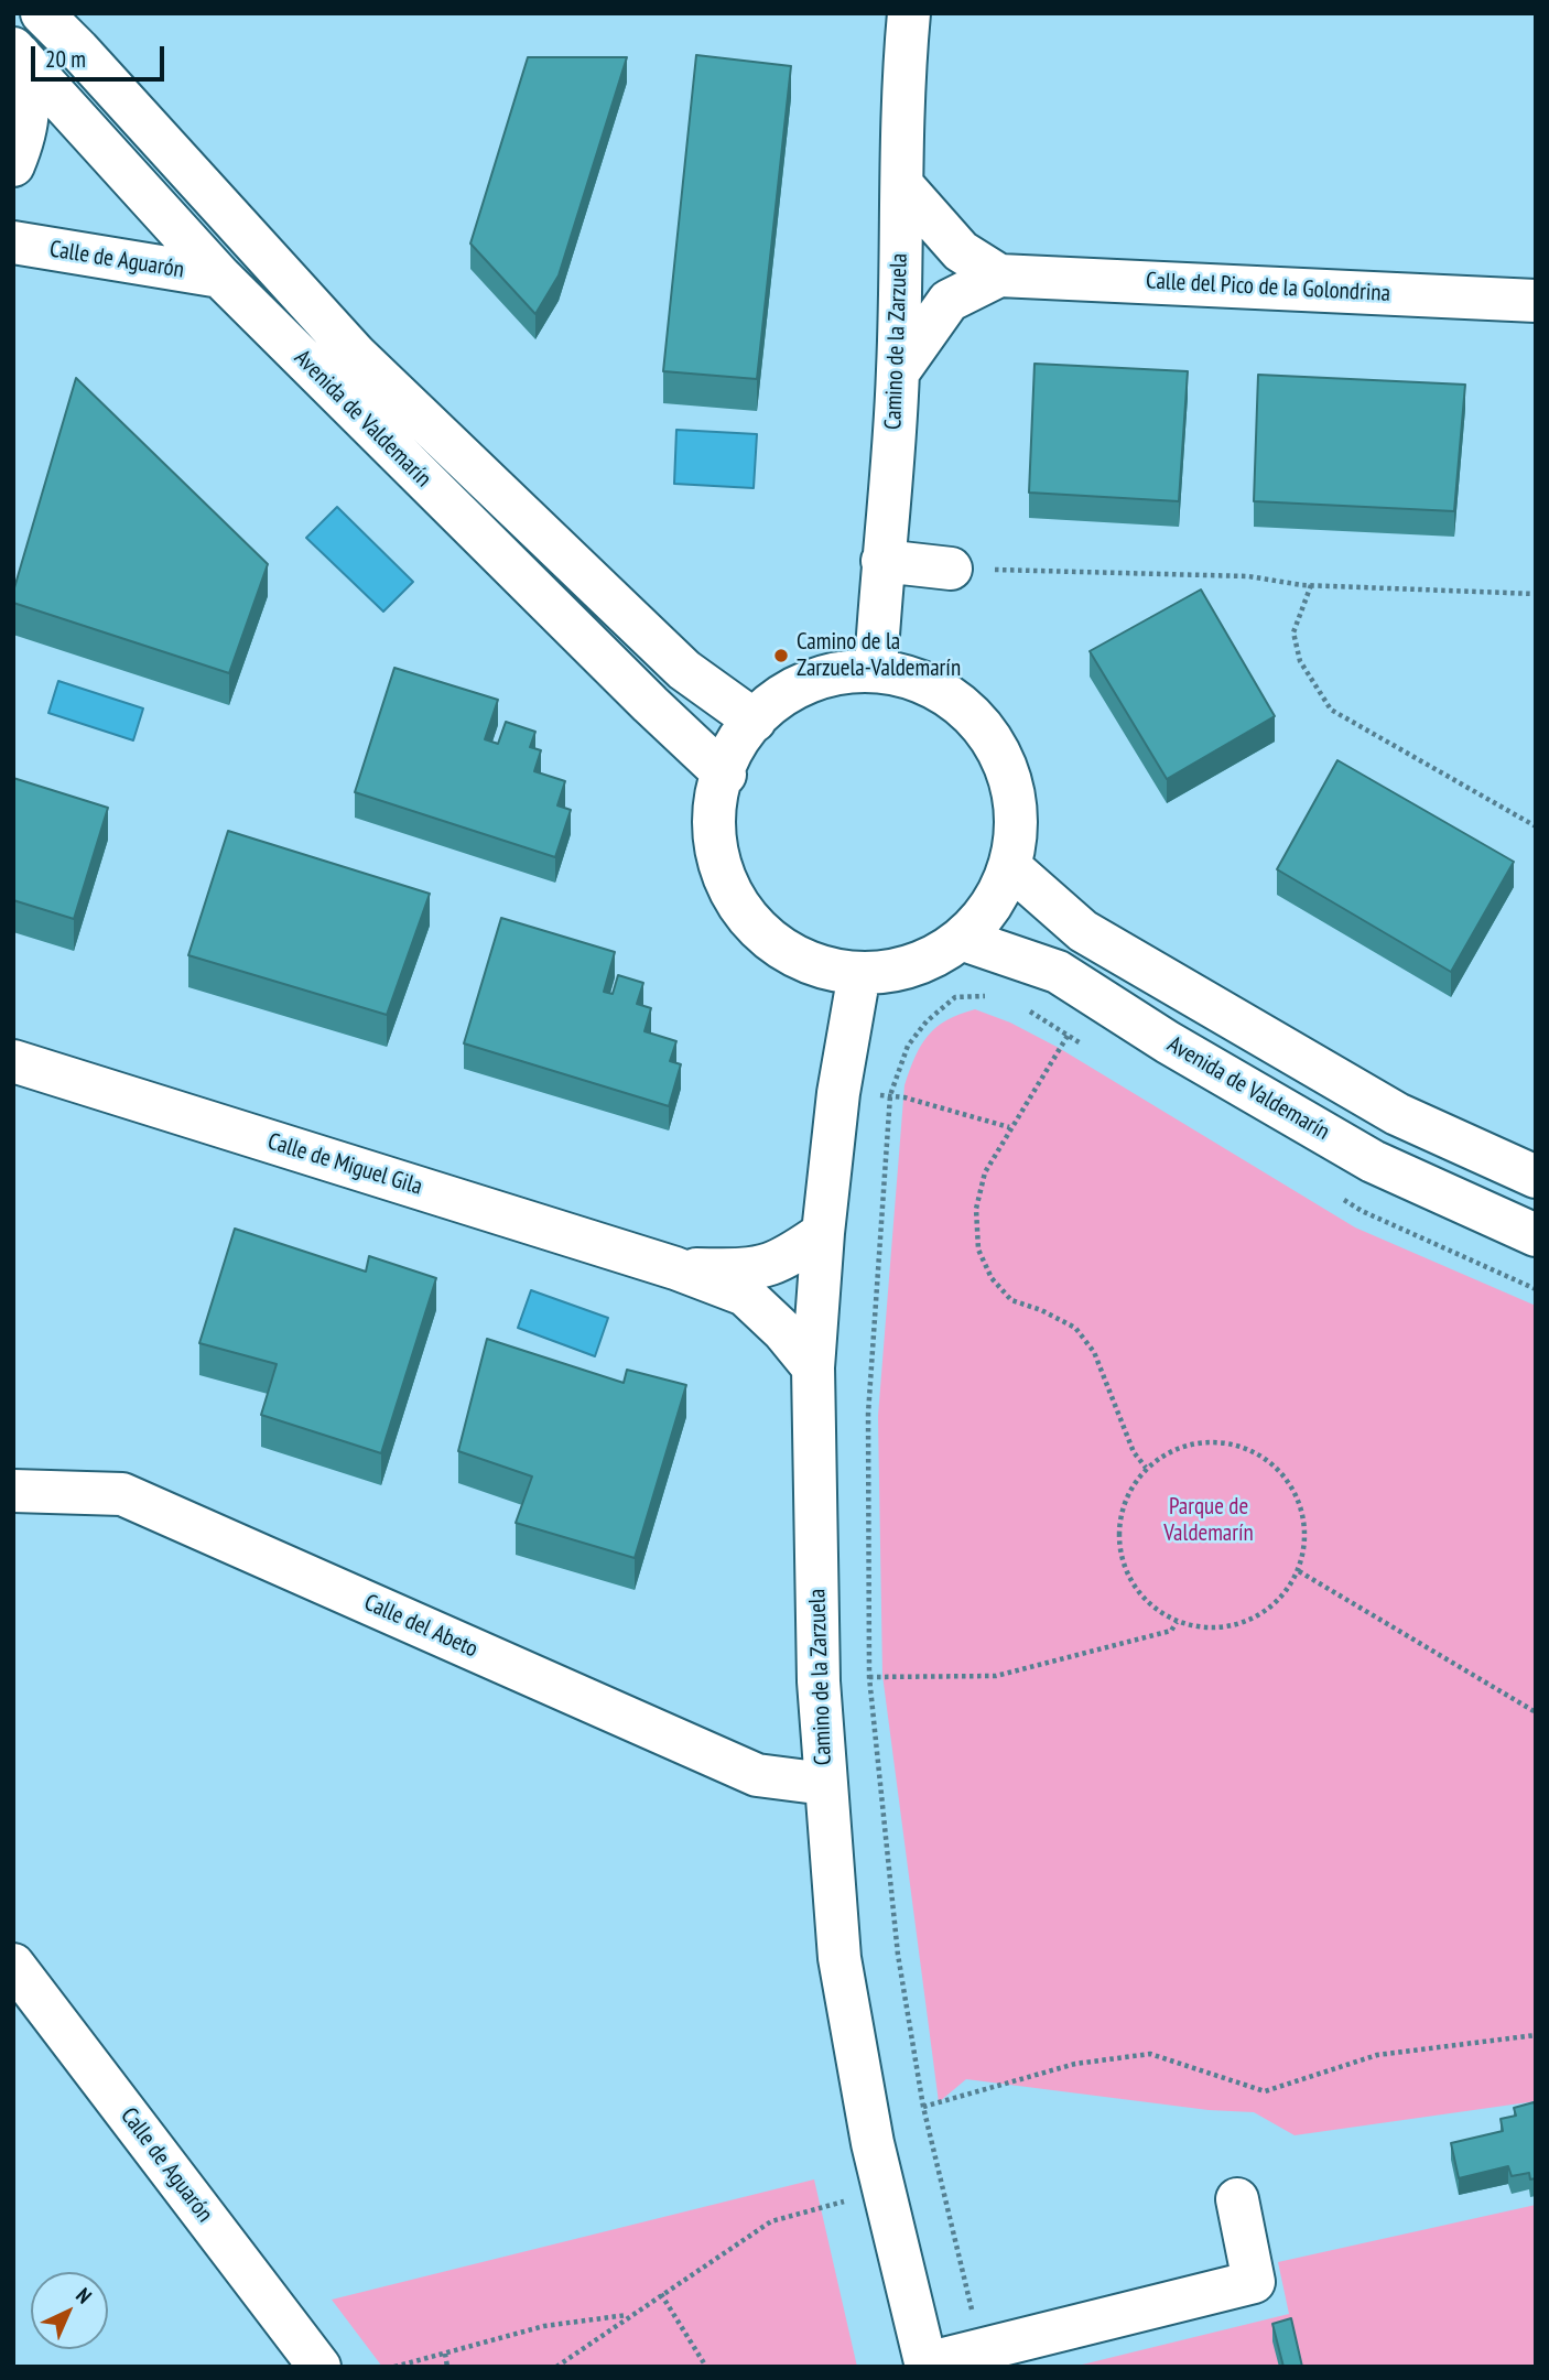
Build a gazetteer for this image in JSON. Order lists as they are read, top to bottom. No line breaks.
{"streets":{"street":["Calle de Aguarón","Calle del Pico de la Golondrina","Camino de la Zarzuela","Avenida de Valdemarín","Calle de Miguel Gila","Calle del Abeto"]},"crossings":[["Calle de Aguarón","Avenida de Valdemarín"],["Calle del Pico de la Golondrina","Camino de la Zarzuela"],["Camino de la Zarzuela","Calle de Miguel Gila"],["Camino de la Zarzuela","Calle del Abeto"]],"parks":["Parque de Valdemarín"],"places":["Camino de la Zarzuela-Valdemarín"],"scale_bar":"20 m","north":"top right"}
